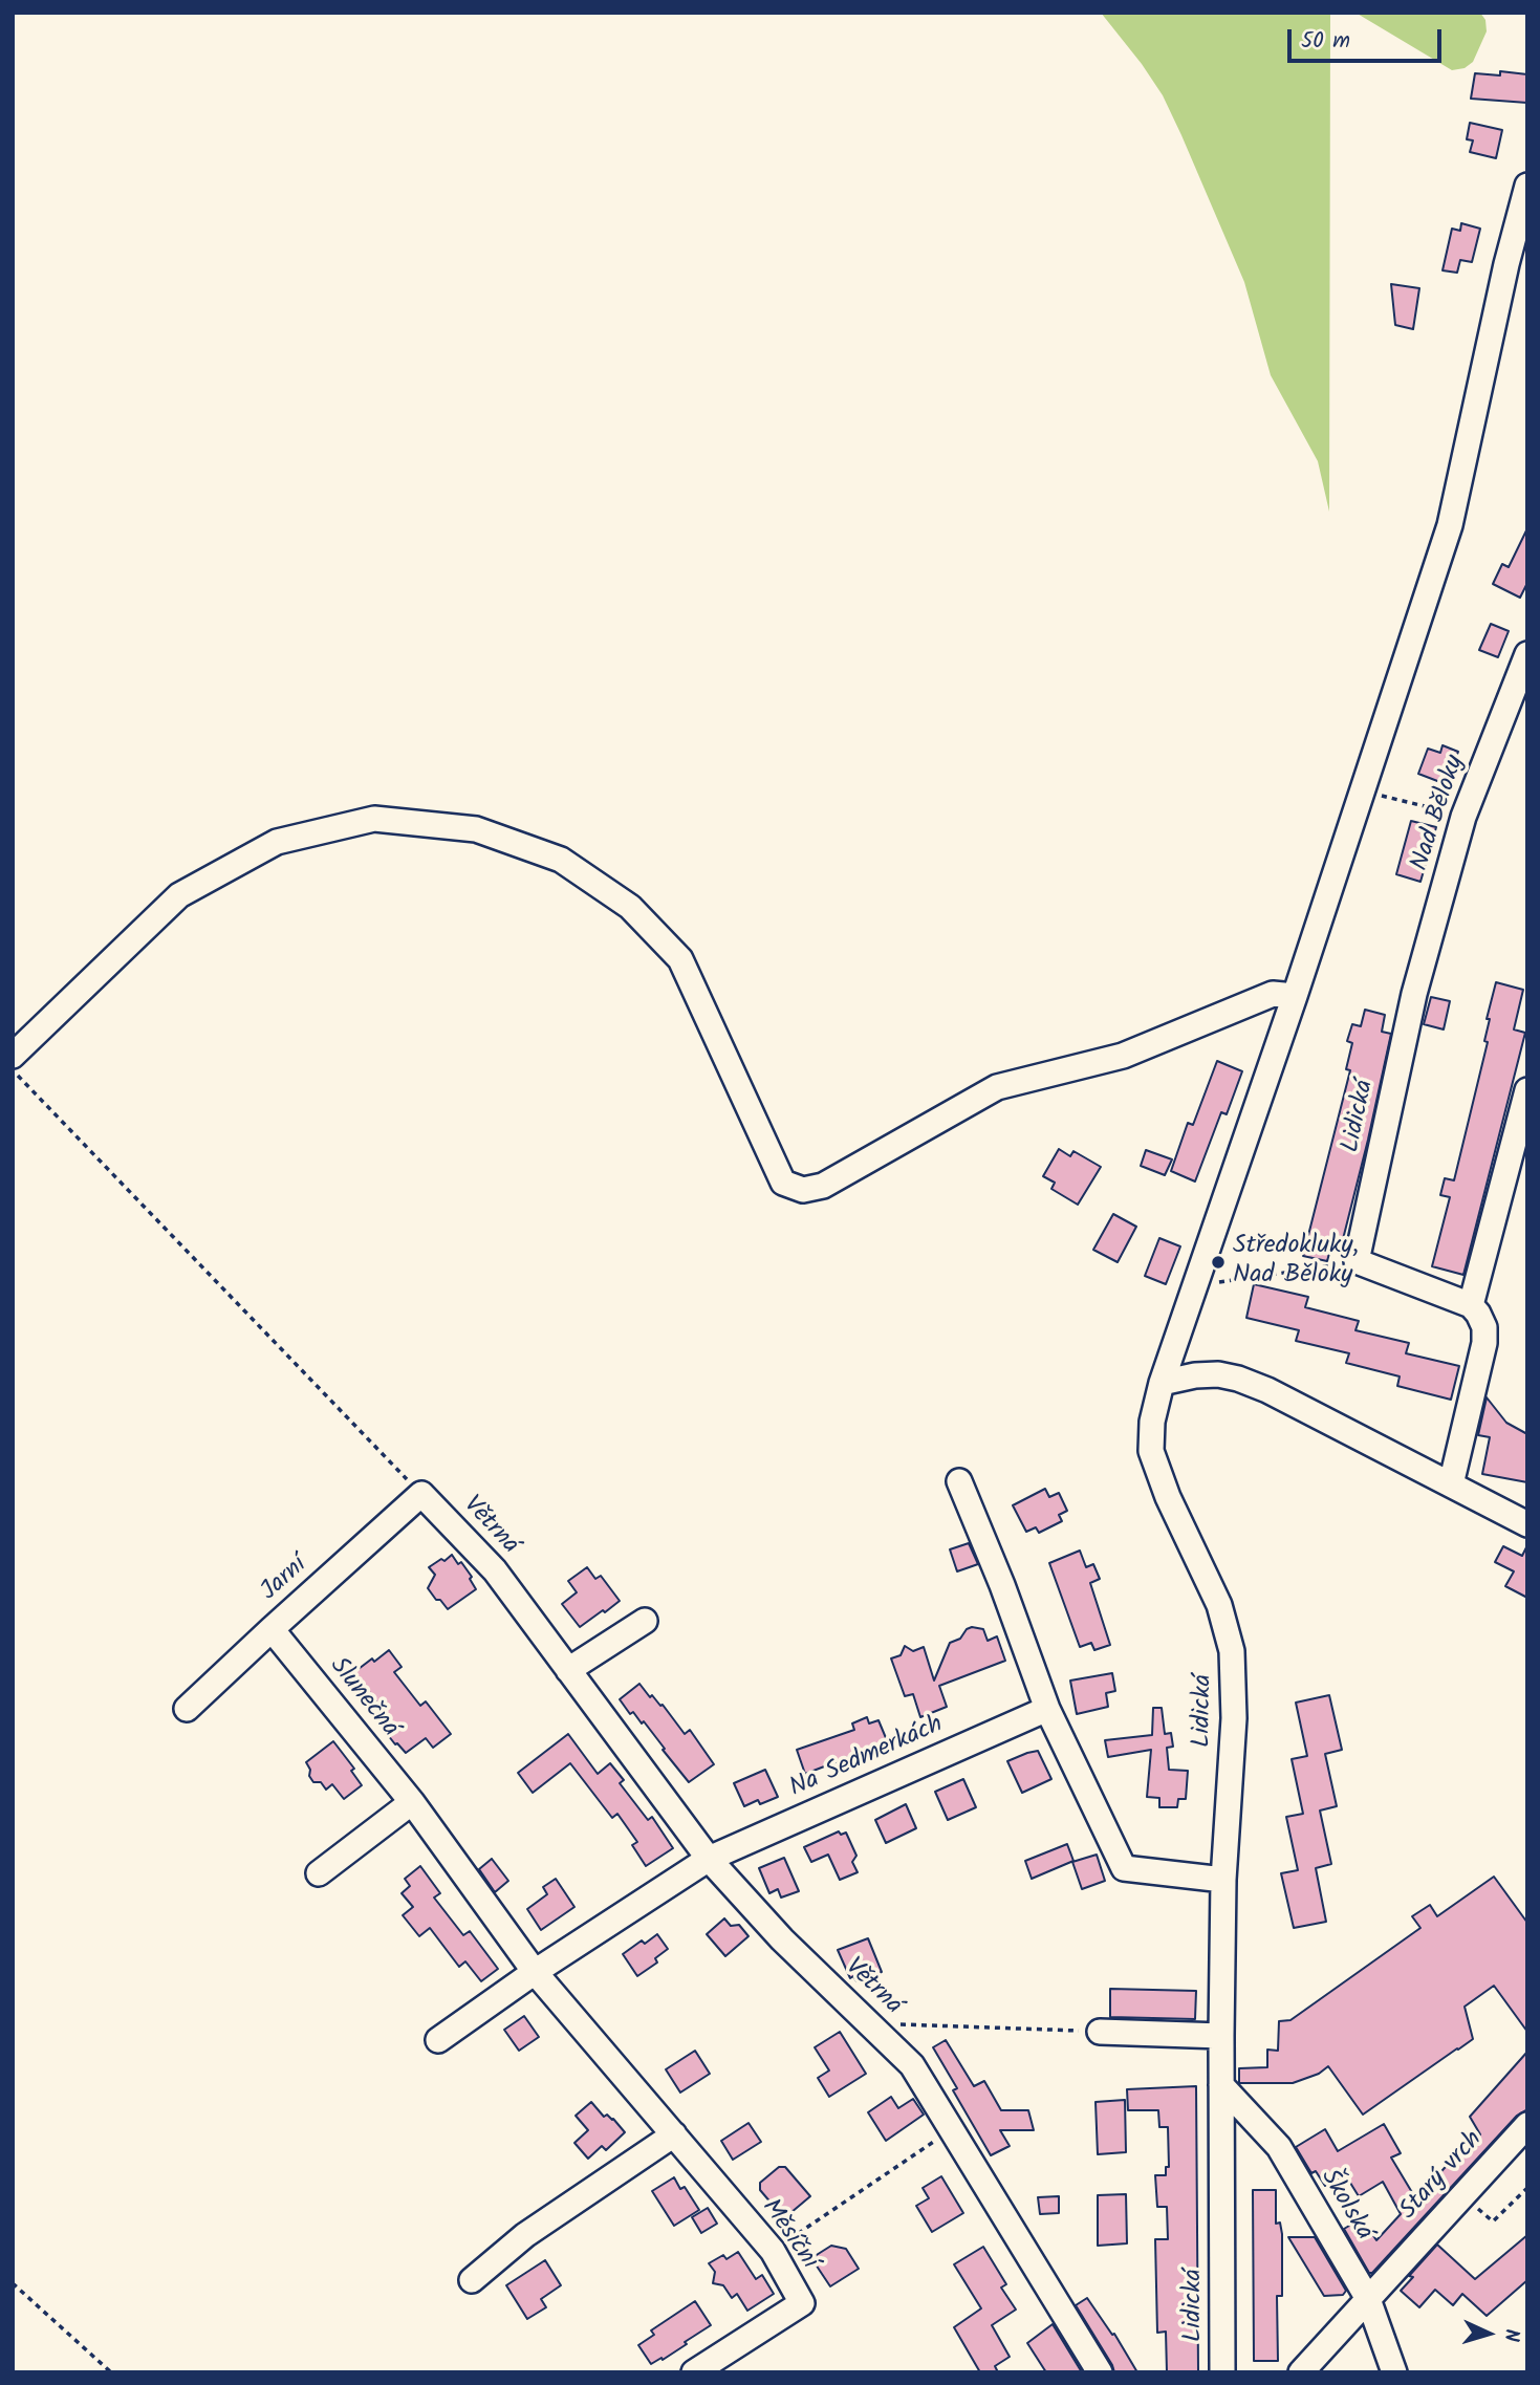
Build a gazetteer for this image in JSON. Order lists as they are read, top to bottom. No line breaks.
{"streets":{"street":["Nad Běloky","Lidická","Větrná","Jarní","Slunečná","Na Sedmerkách","Starý vrch","Školská","Měsíční"]},"crossings":[["Nad Běloky","Lidická"],["Lidická","Školská"],["Větrná","Jarní"],["Větrná","Na Sedmerkách"],["Jarní","Slunečná"],["Slunečná","Měsíční"],["Starý vrch","Školská"]],"places":["Středokluky, Nad Běloky"],"scale_bar":"50 m","north":"right"}
